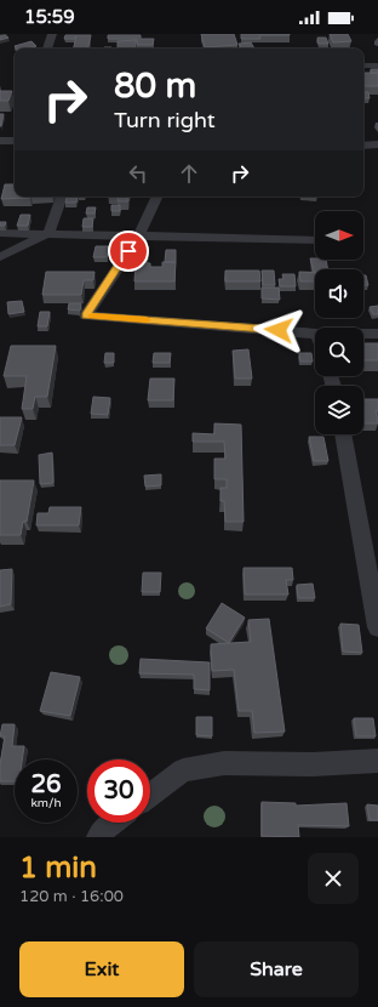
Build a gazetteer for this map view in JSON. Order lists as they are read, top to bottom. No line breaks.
{"north":"right","page":{"status":"15:59","turn":["80 m","Turn right"],"speed":"26 km/h","limit":"30","heading":["1 min","120 m · 16:00"],"buttons":["Exit","Share"]}}
